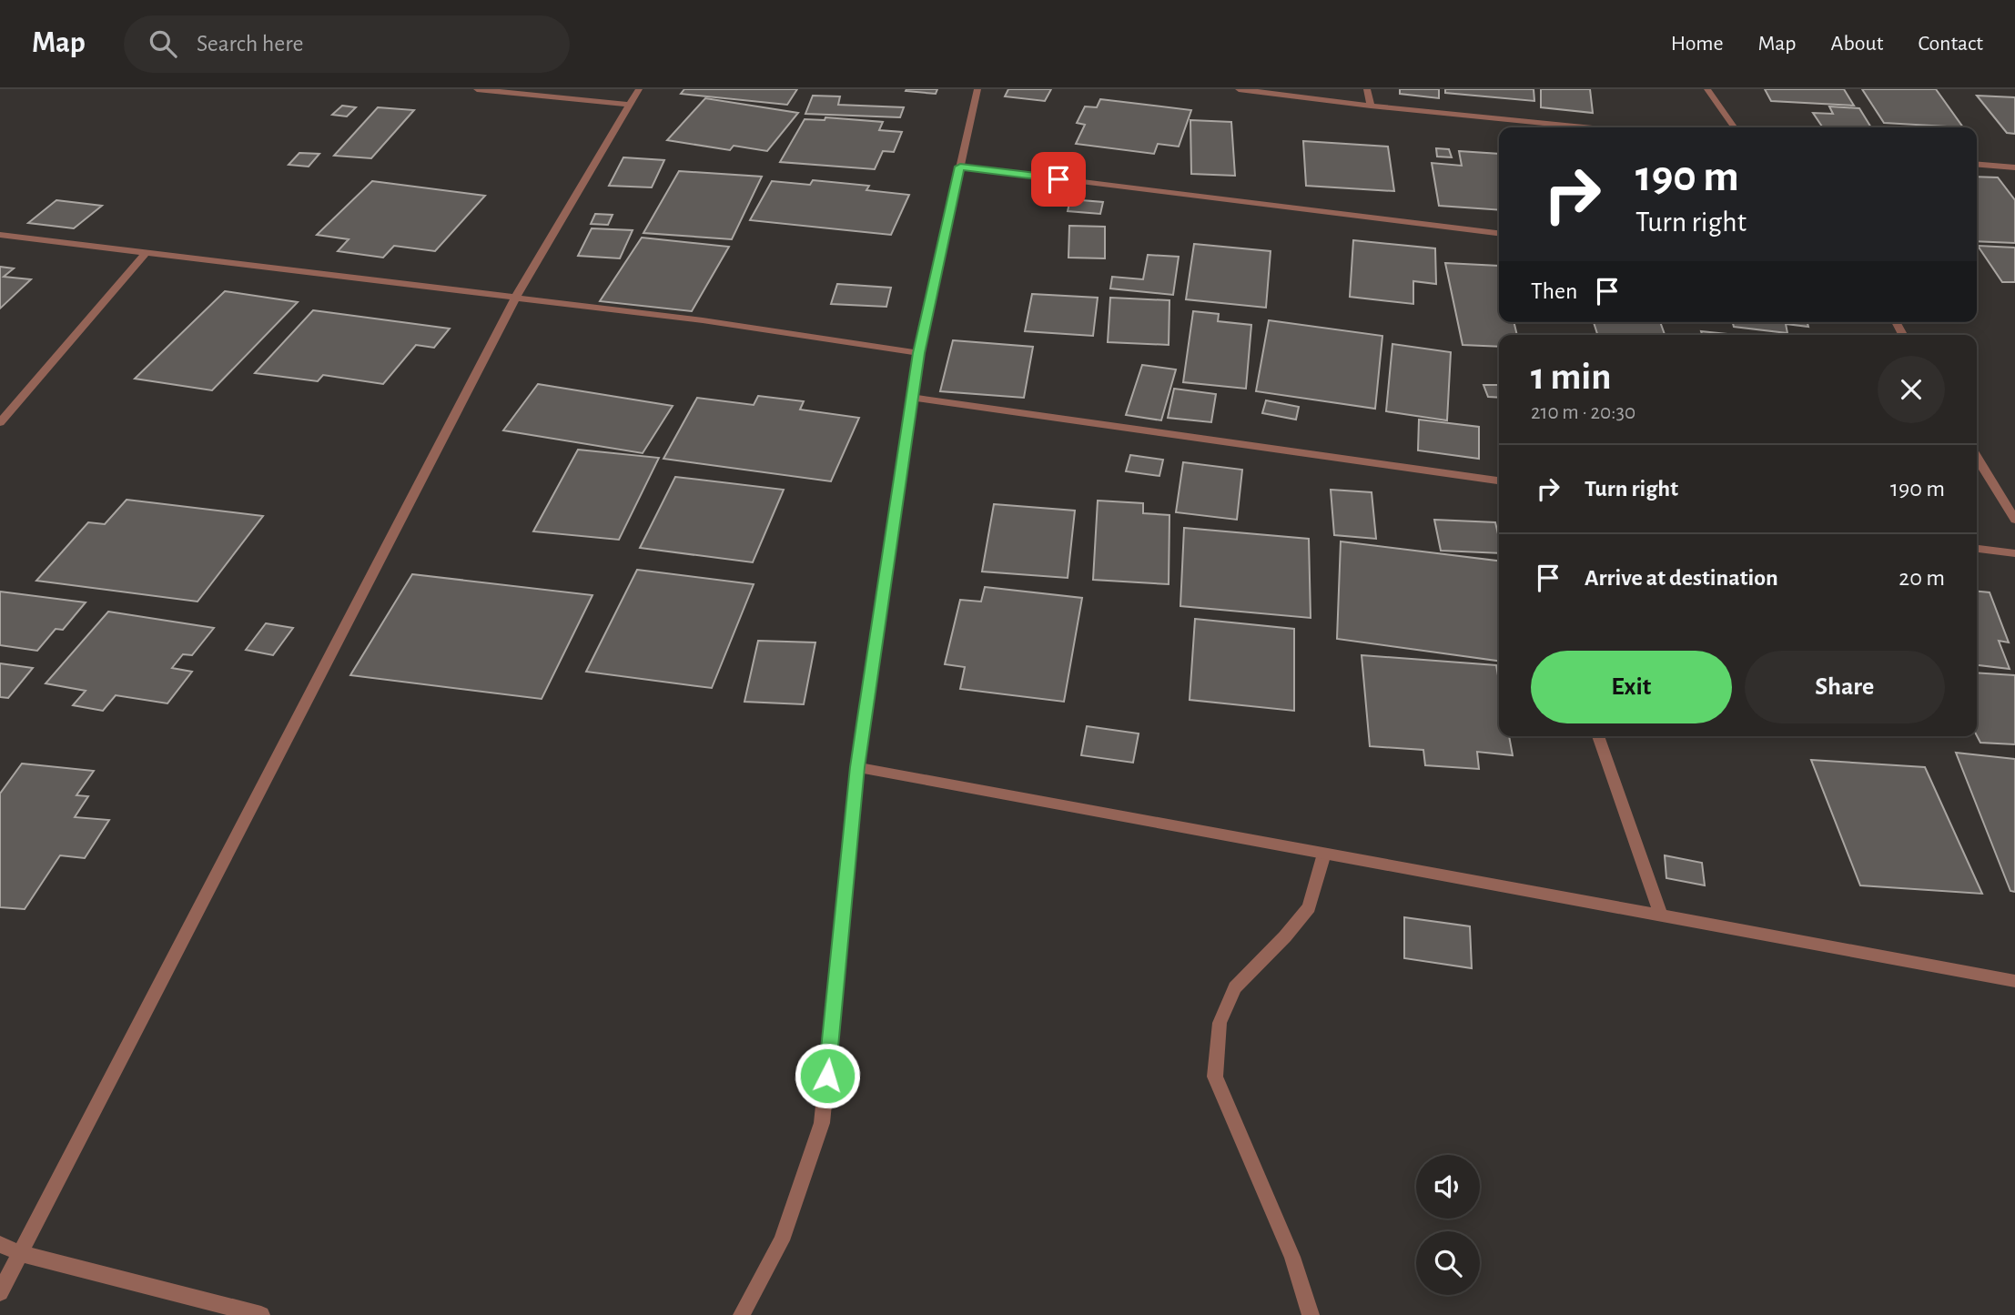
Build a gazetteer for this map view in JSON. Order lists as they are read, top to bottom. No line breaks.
{"page":{"header":"Map","search":"Search here","nav":["Home","Map","About","Contact"],"turn":["190 m","Turn right"],"then":"Then","heading":["1 min","210 m · 20:30"],"list":[{"name":"Turn right","value":"190 m"},{"name":"Arrive at destination","value":"20 m"}],"buttons":["Exit","Share"]}}
